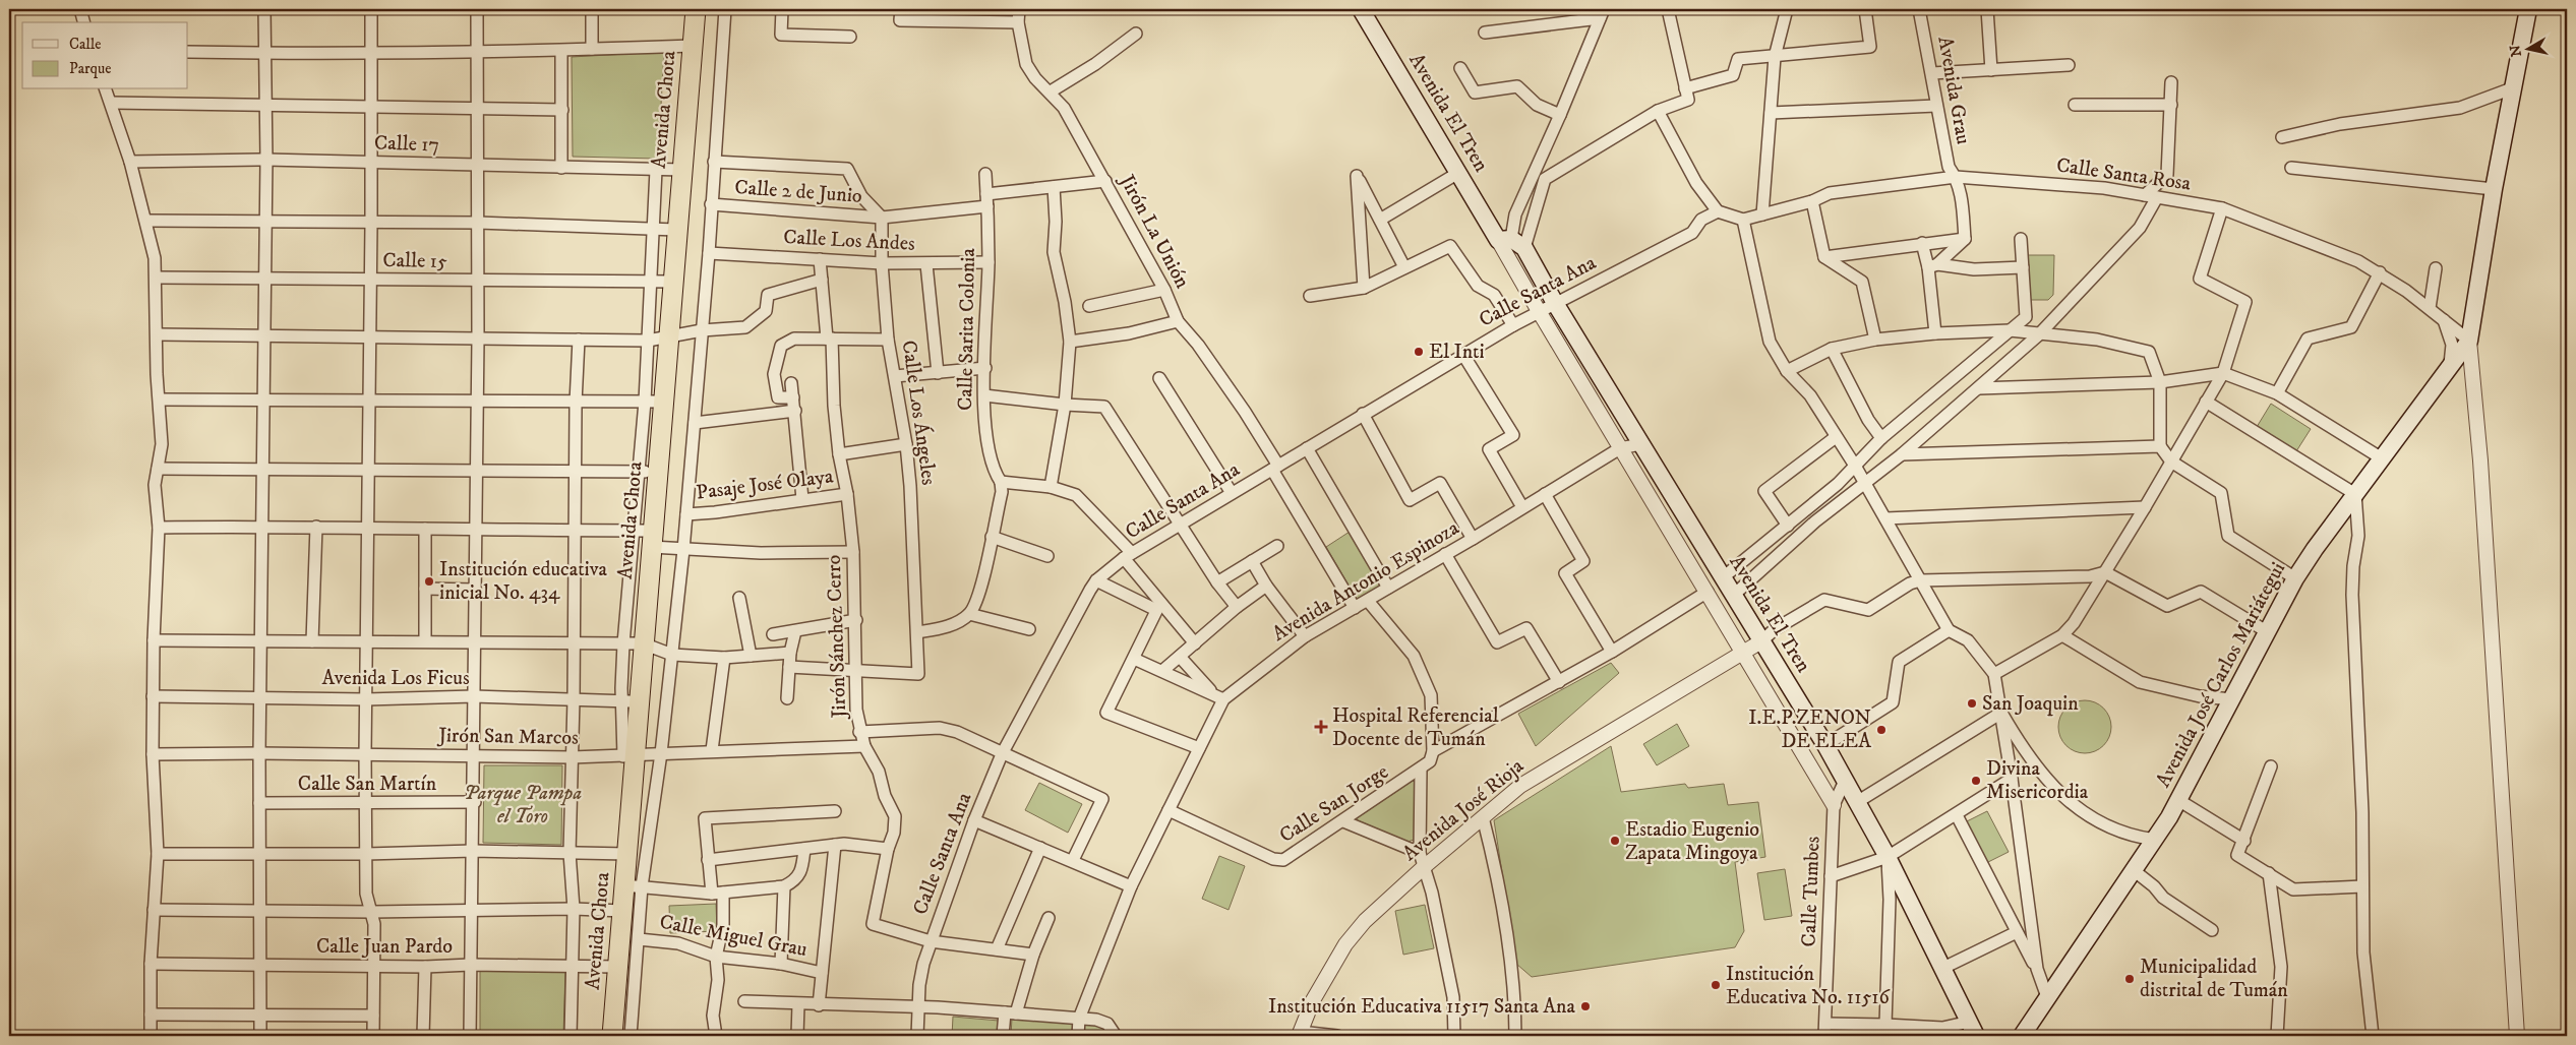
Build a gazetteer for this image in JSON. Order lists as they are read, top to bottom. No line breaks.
{"streets":{"highway":["Avenida Chota"],"main road":["Avenida El Tren","Avenida José Carlos Mariátegui"],"street":["Avenida Grau","Calle 17","Calle Santa Rosa","Calle 2 de Junio","Jirón La Unión","Calle Los Andes","Calle 15","Calle Santa Ana","Calle Sarita Colonia","Calle Los Ángeles","Pasaje José Olaya","Avenida Antonio Espinoza","Jirón Sánchez Cerro","Avenida Los Ficus","Jirón San Marcos","Calle San Martín","Calle San Jorge","Avenida José Rioja","Calle Tumbes","Calle Miguel Grau","Calle Juan Pardo"]},"crossings":[["Avenida Grau","Calle Santa Rosa"],["Avenida Chota","Calle 17"],["Avenida Chota","Calle 15"],["Avenida Chota","Avenida Los Ficus"],["Avenida Chota","Jirón San Marcos"],["Avenida Chota","Calle Juan Pardo"],["Avenida El Tren","Calle Santa Ana"],["Avenida El Tren","Avenida Antonio Espinoza"],["Avenida El Tren","Calle San Jorge"],["Avenida El Tren","Avenida José Rioja"],["Avenida El Tren","Calle Tumbes"],["Calle Santa Rosa","Avenida José Carlos Mariátegui"],["Calle 2 de Junio","Calle Sarita Colonia"],["Calle 2 de Junio","Calle Los Ángeles"],["Jirón La Unión","Calle Santa Ana"],["Jirón La Unión","Avenida Antonio Espinoza"],["Calle Los Andes","Calle Sarita Colonia"],["Calle Los Andes","Calle Los Ángeles"],["Calle Los Andes","Jirón Sánchez Cerro"],["Calle Santa Ana","Jirón Sánchez Cerro"],["Calle Los Ángeles","Jirón Sánchez Cerro"],["Pasaje José Olaya","Jirón Sánchez Cerro"],["Avenida Antonio Espinoza","Calle San Jorge"],["Jirón Sánchez Cerro","Jirón San Marcos"]],"parks":["Parque Pampa el Toro"],"places":{"other":["El Inti","Institución educativa inicial No. 434","San Joaquin","I.E.P.ZENON DE ELEA","Divina Misericordia","Estadio Eugenio Zapata Mingoya","Municipalidad distrital de Tumán","Institución Educativa No. 11516","Institución Educativa 11517 Santa Ana"],"health":["Hospital Referencial Docente de Tumán"]},"legend":["Calle","Parque"],"north":"left"}
